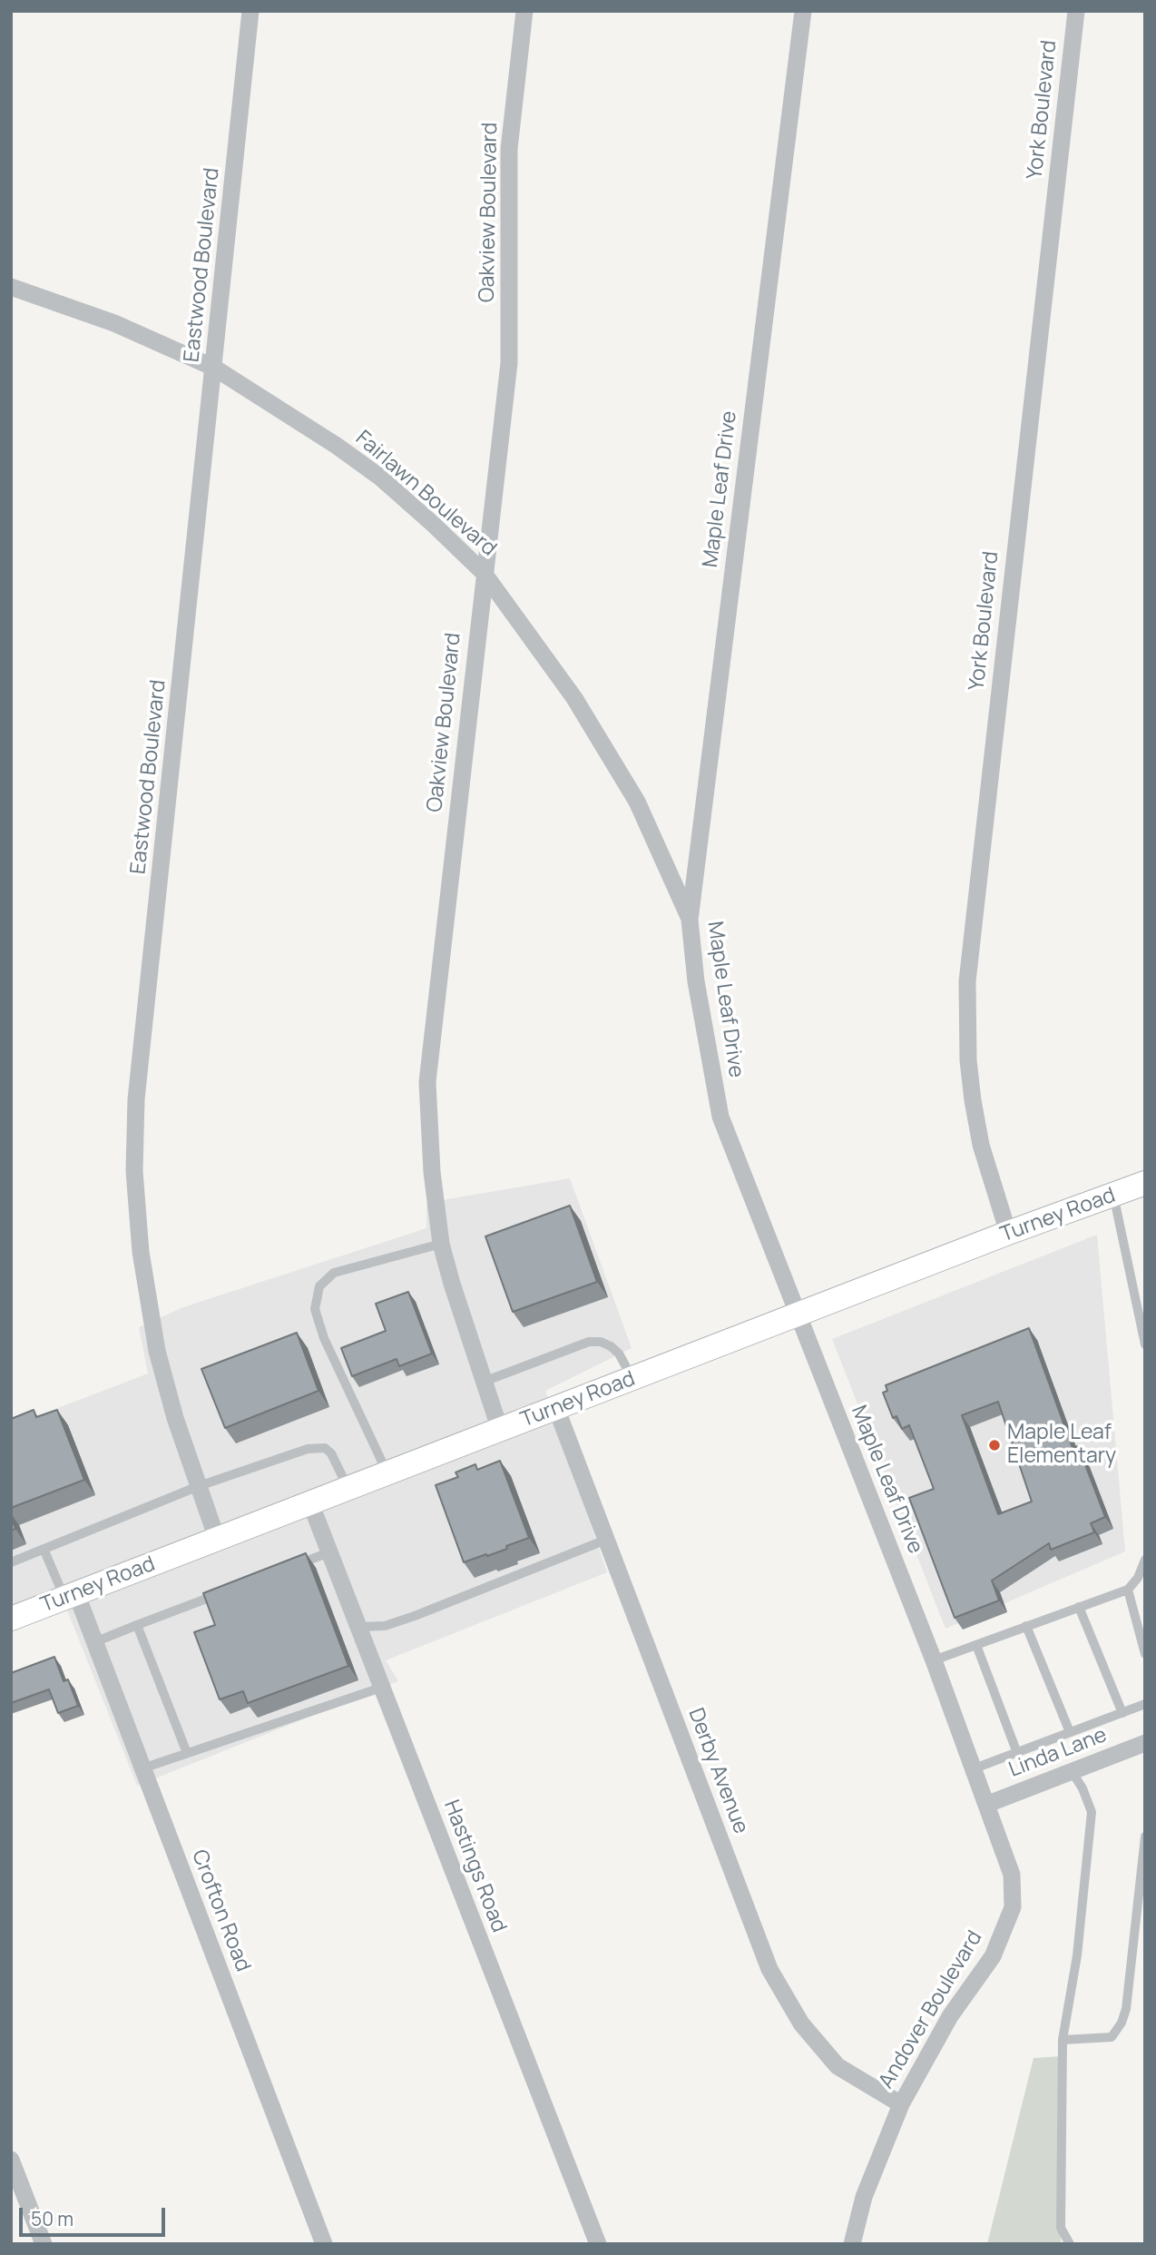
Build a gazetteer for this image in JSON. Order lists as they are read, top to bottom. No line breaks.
{"streets":{"main road":["Turney Road"],"street":["York Boulevard","Oakview Boulevard","Eastwood Boulevard","Maple Leaf Drive","Fairlawn Boulevard","Linda Lane","Derby Avenue","Hastings Road","Crofton Road","Andover Boulevard"]},"crossings":[["York Boulevard","Turney Road"],["Oakview Boulevard","Fairlawn Boulevard"],["Oakview Boulevard","Turney Road"],["Eastwood Boulevard","Fairlawn Boulevard"],["Eastwood Boulevard","Turney Road"],["Maple Leaf Drive","Fairlawn Boulevard"],["Maple Leaf Drive","Turney Road"],["Maple Leaf Drive","Linda Lane"],["Maple Leaf Drive","Andover Boulevard"],["Turney Road","Derby Avenue"],["Turney Road","Hastings Road"],["Turney Road","Crofton Road"],["Derby Avenue","Andover Boulevard"]],"places":["Maple Leaf Elementary"],"scale_bar":"50 m"}
